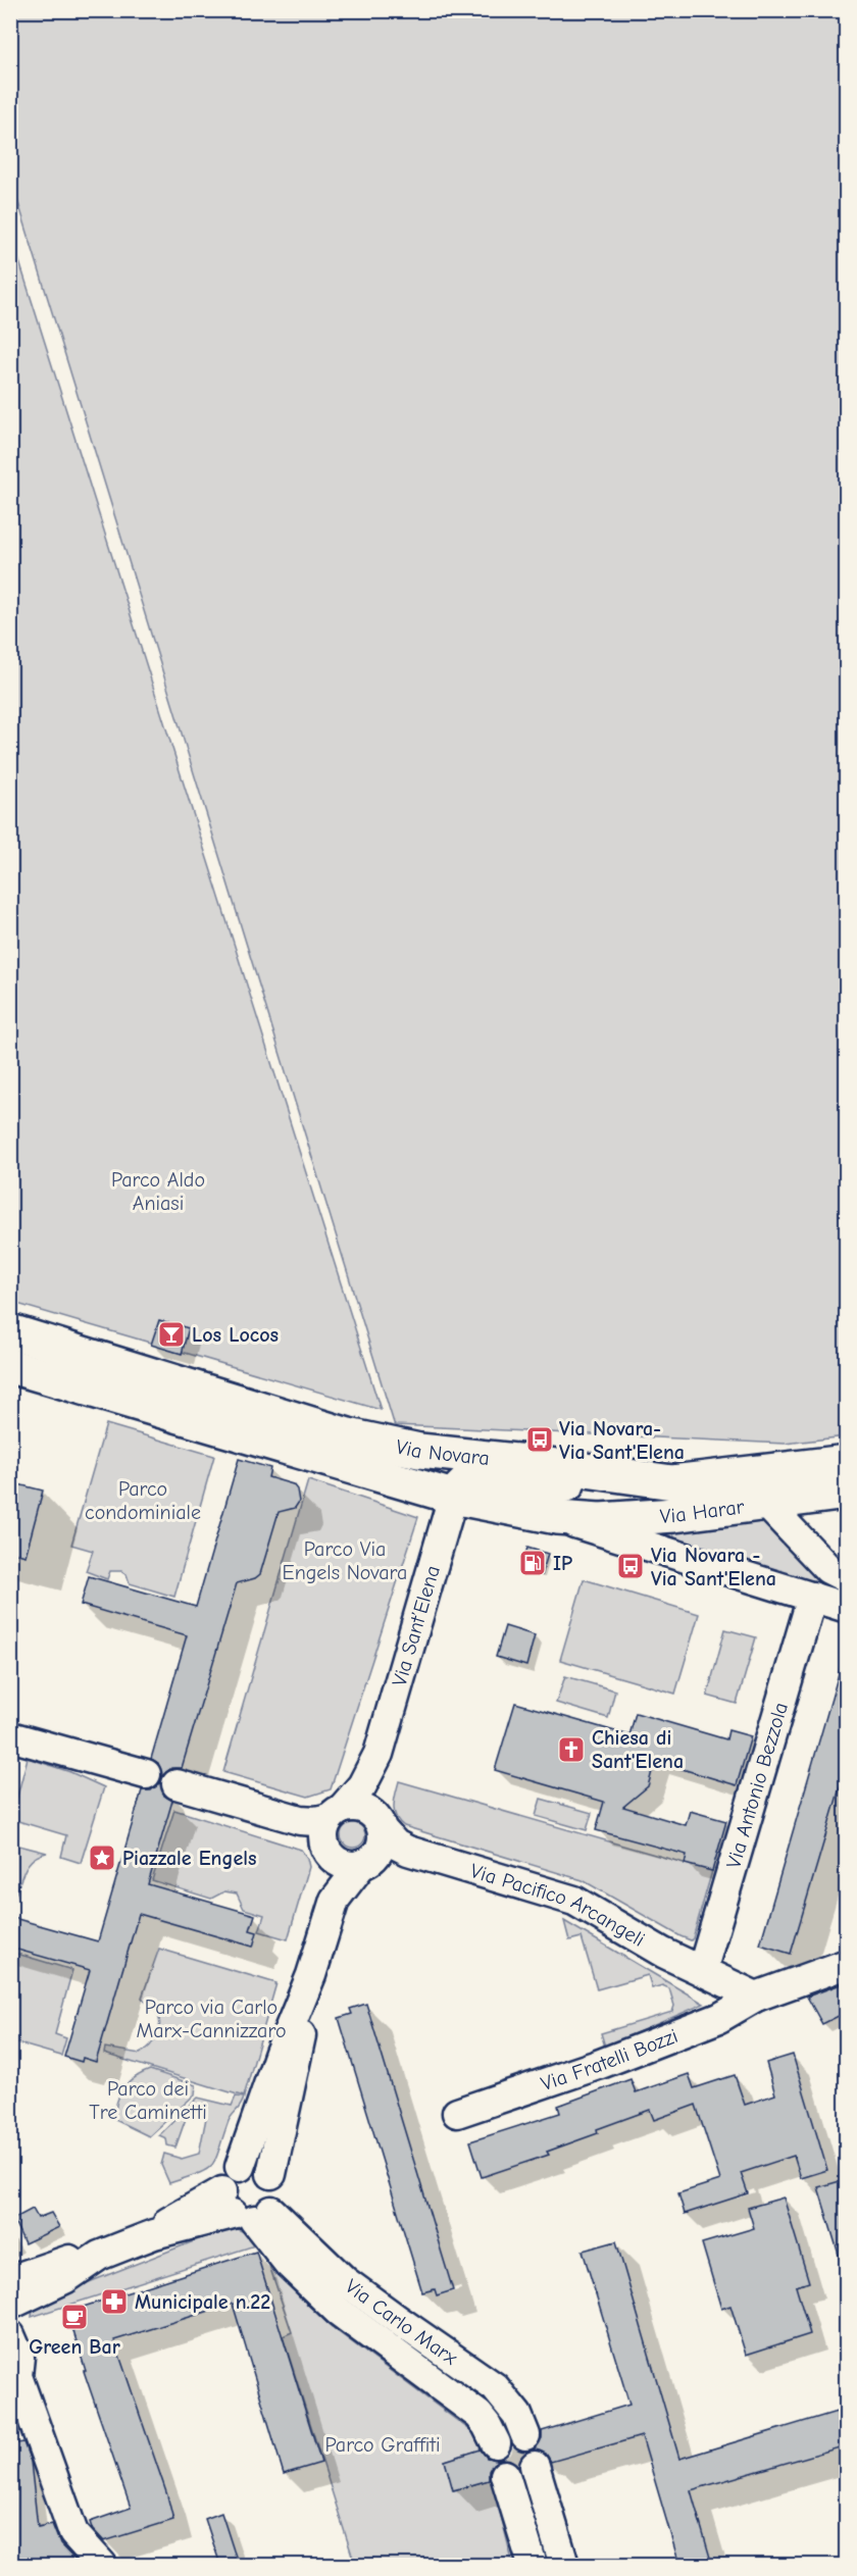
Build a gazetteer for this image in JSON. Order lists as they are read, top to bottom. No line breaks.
{"streets":{"main road":["Via Novara","Via Harar"],"street":["Via Sant’Elena","Via Antonio Bezzola","Via Pacifico Arcangeli","Via Fratelli Bozzi","Via Carlo Marx"]},"crossings":[["Via Novara","Via Harar"],["Via Novara","Via Sant’Elena"],["Via Novara","Via Antonio Bezzola"],["Via Sant’Elena","Via Pacifico Arcangeli"],["Via Antonio Bezzola","Via Pacifico Arcangeli"]],"parks":["Parco Aldo Aniasi","Parco condominiale","Parco Via Engels Novara","Parco via Carlo Marx-Cannizzaro","Parco dei Tre Caminetti","Parco Graffiti"],"places":{"bar":["Los Locos"],"bus stop":["Via Novara- Via Sant'Elena","Via Novara - Via Sant'Elena"],"fuel station":["IP"],"church":["Chiesa di Sant'Elena"],"place":["Piazzale Engels"],"pharmacy":["Municipale n.22"],"cafe":["Green Bar"]}}
